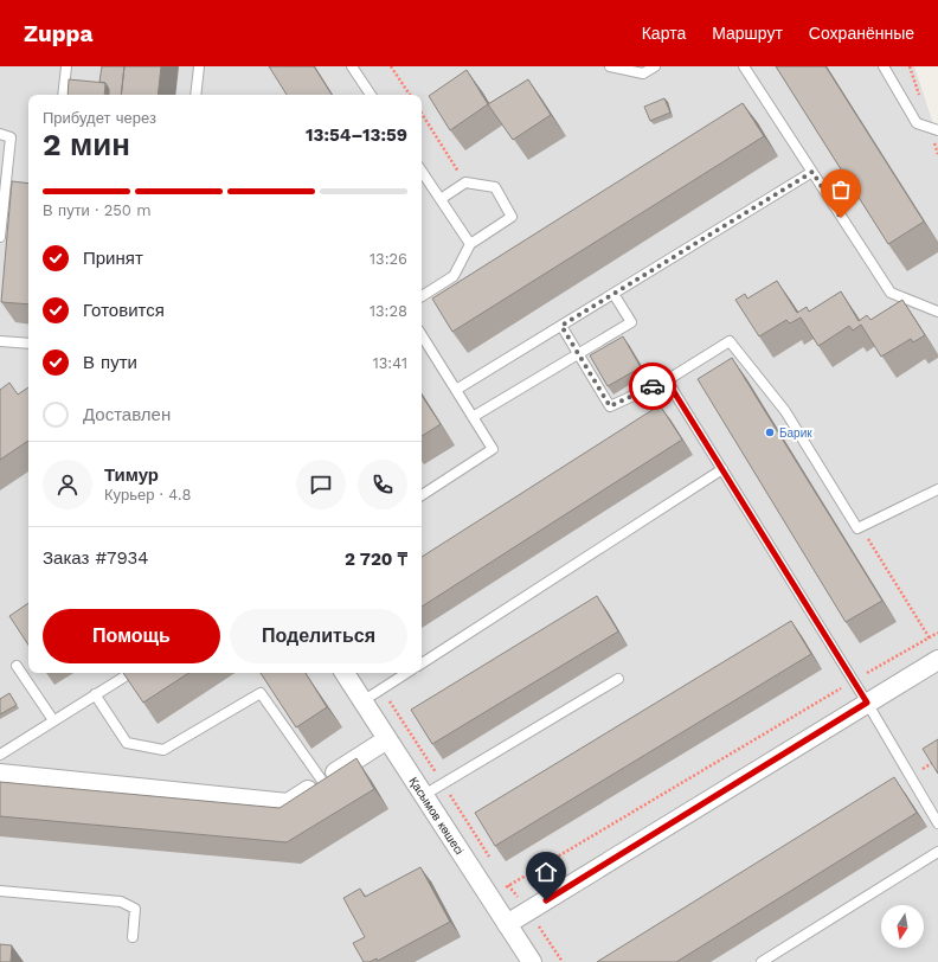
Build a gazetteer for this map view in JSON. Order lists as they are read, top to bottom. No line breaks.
{"streets":{"street":["Қасымов көшесі"]},"places":["Барик"],"north":"bottom","page":{"header":"Zuppa","nav":["Карта","Маршрут","Сохранённые"],"heading":["2 мин","Прибудет через","13:54–13:59"],"panel":["Тимур","Курьер · 4.8","Заказ #7934","2 720 ₸"],"bar":"В пути · 250 m","list":[["Принят","13:26"],["Готовится","13:28"],["В пути","13:41"],"Доставлен"],"buttons":["Помощь","Поделиться"]}}
